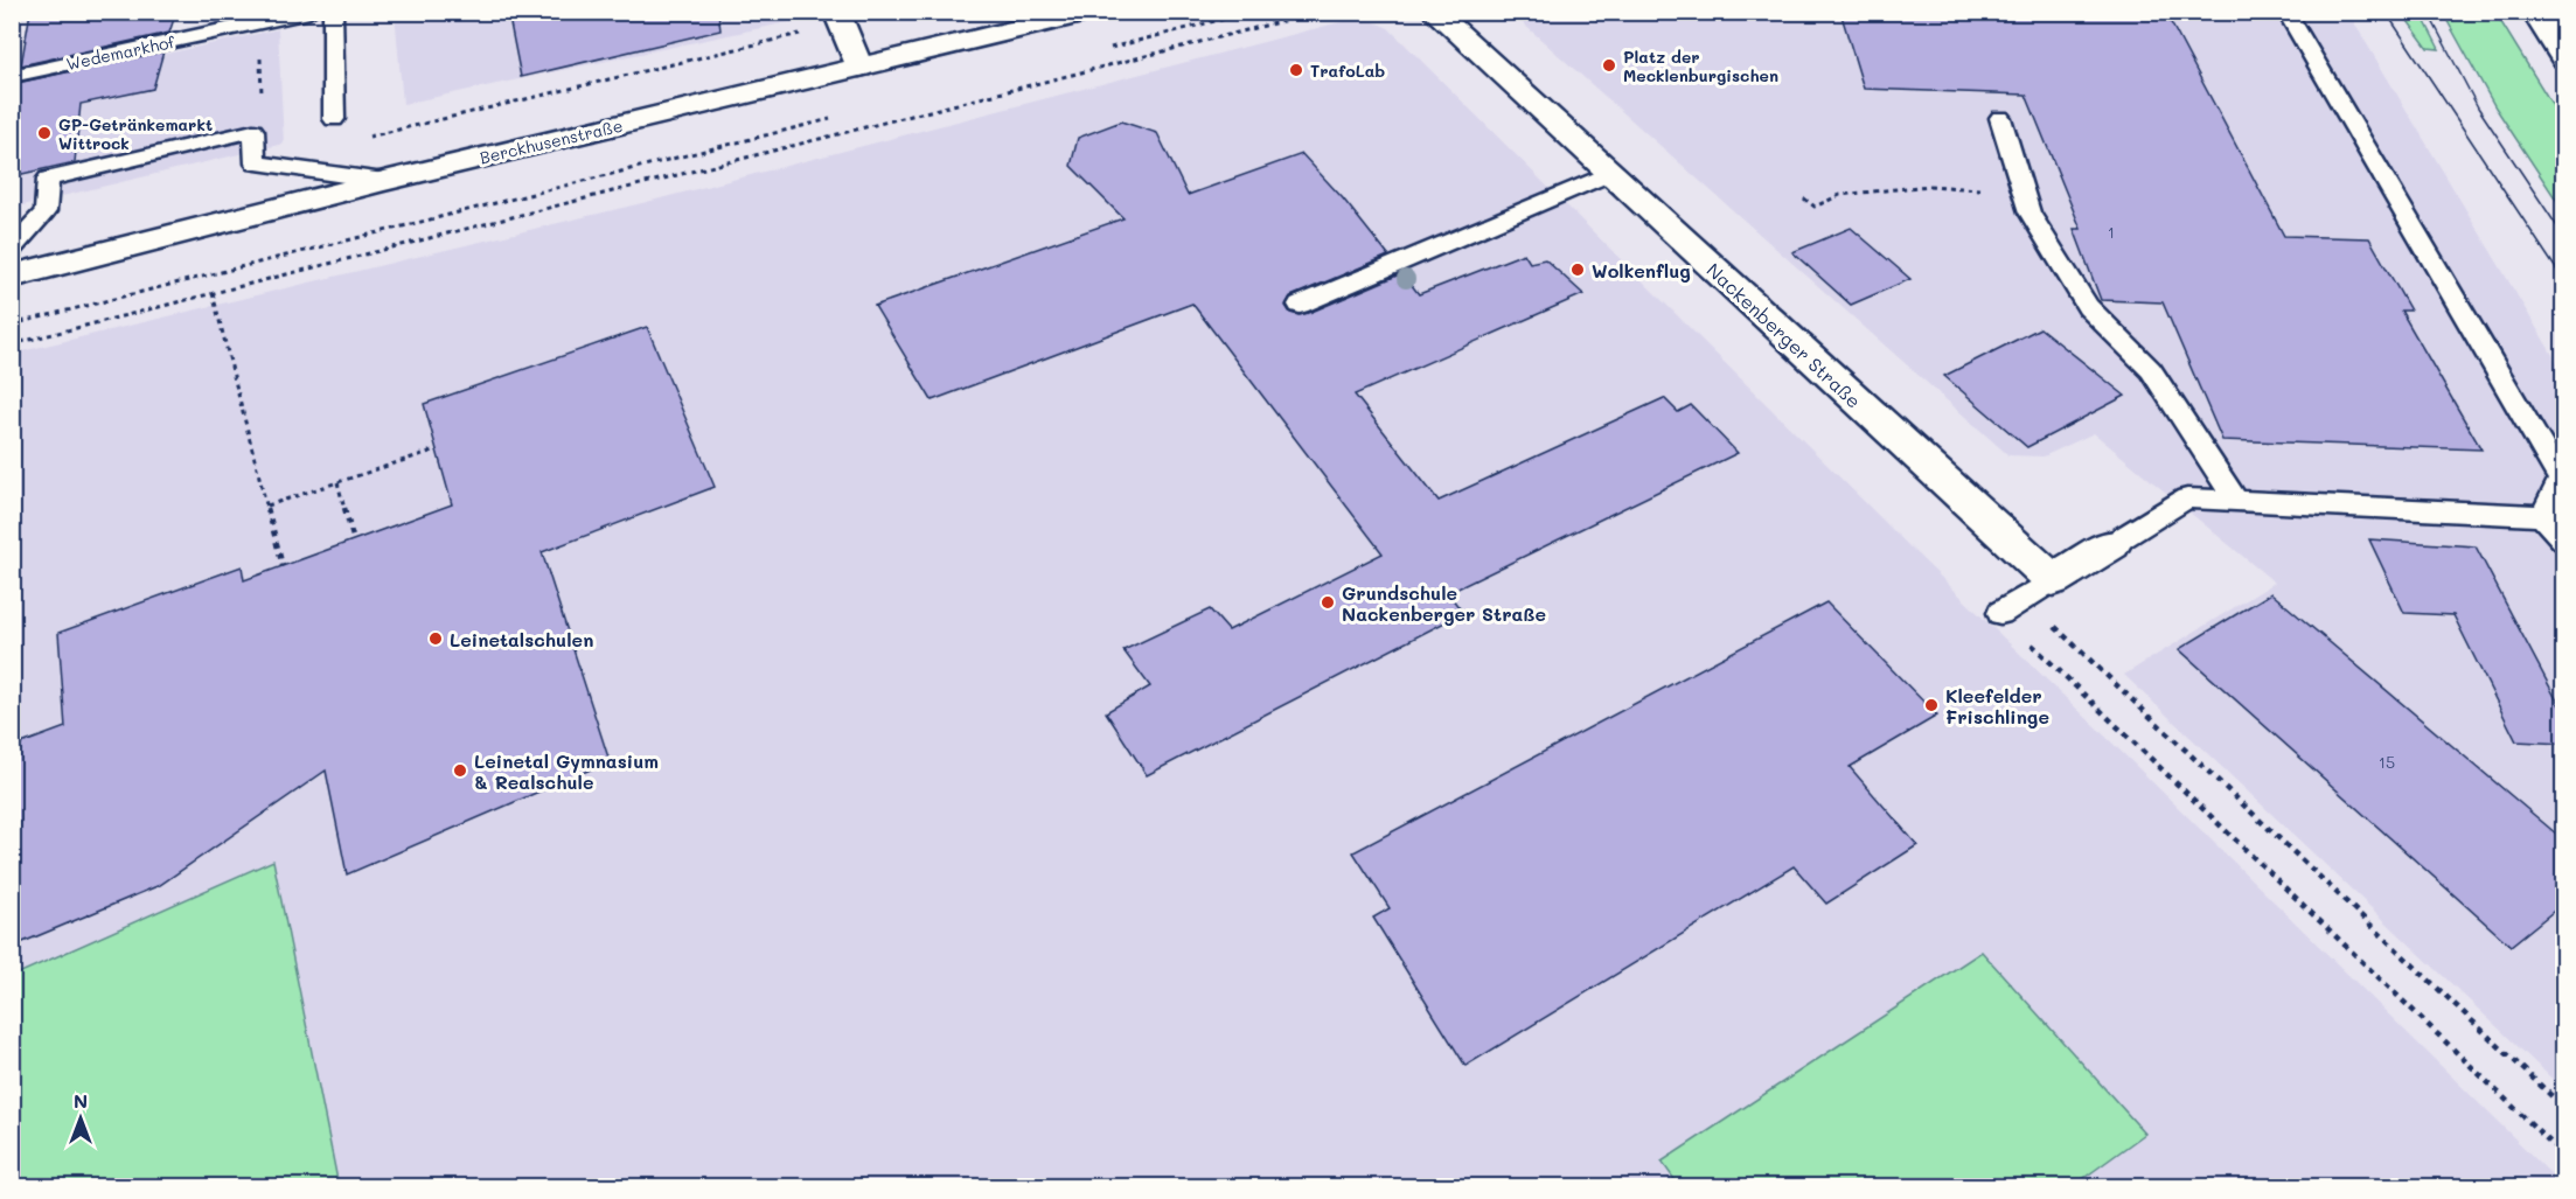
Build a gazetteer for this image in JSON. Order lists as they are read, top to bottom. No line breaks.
{"streets":{"street":["Berckhusenstraße","Nackenberger Straße"],"lane":["Wedemarkhof"]},"places":["Platz der Mecklenburgischen","TrafoLab","GP-Getränkemarkt Wittrock","Wolkenflug","Grundschule Nackenberger Straße","Leinetalschulen","Kleefelder Frischlinge","Leinetal Gymnasium & Realschule"],"house_numbers":["1","15"],"north":"top"}
